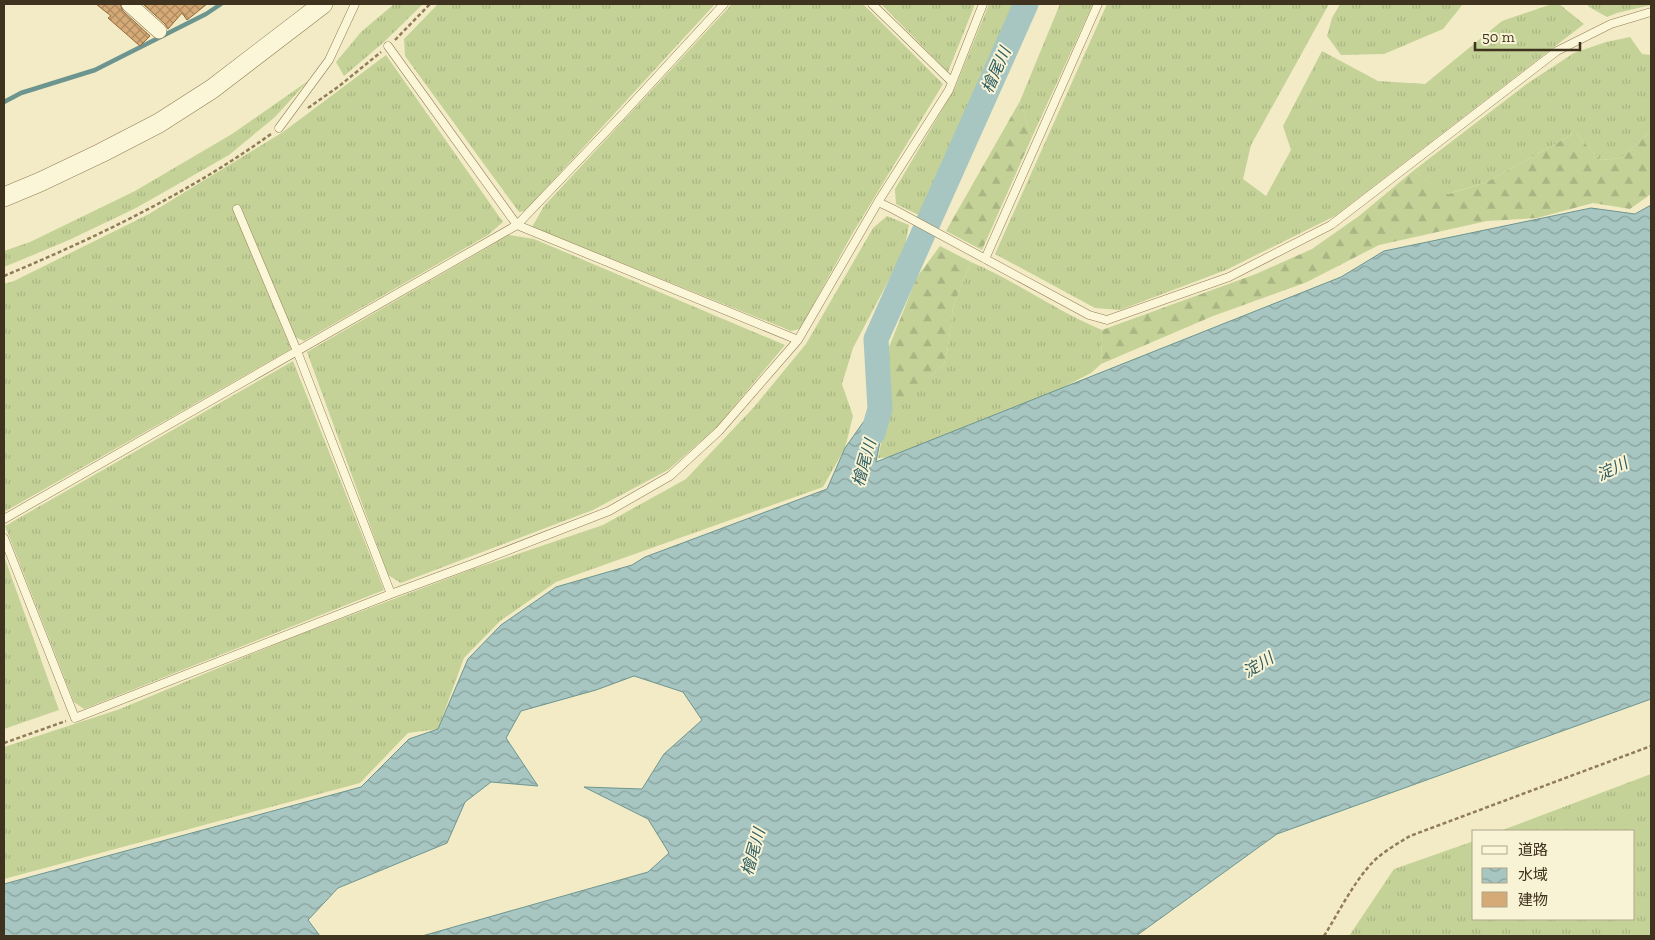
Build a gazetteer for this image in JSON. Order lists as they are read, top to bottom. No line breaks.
{"water":["檜尾川","淀川"],"legend":["道路","水域","建物"],"scale_bar":"50 m"}
